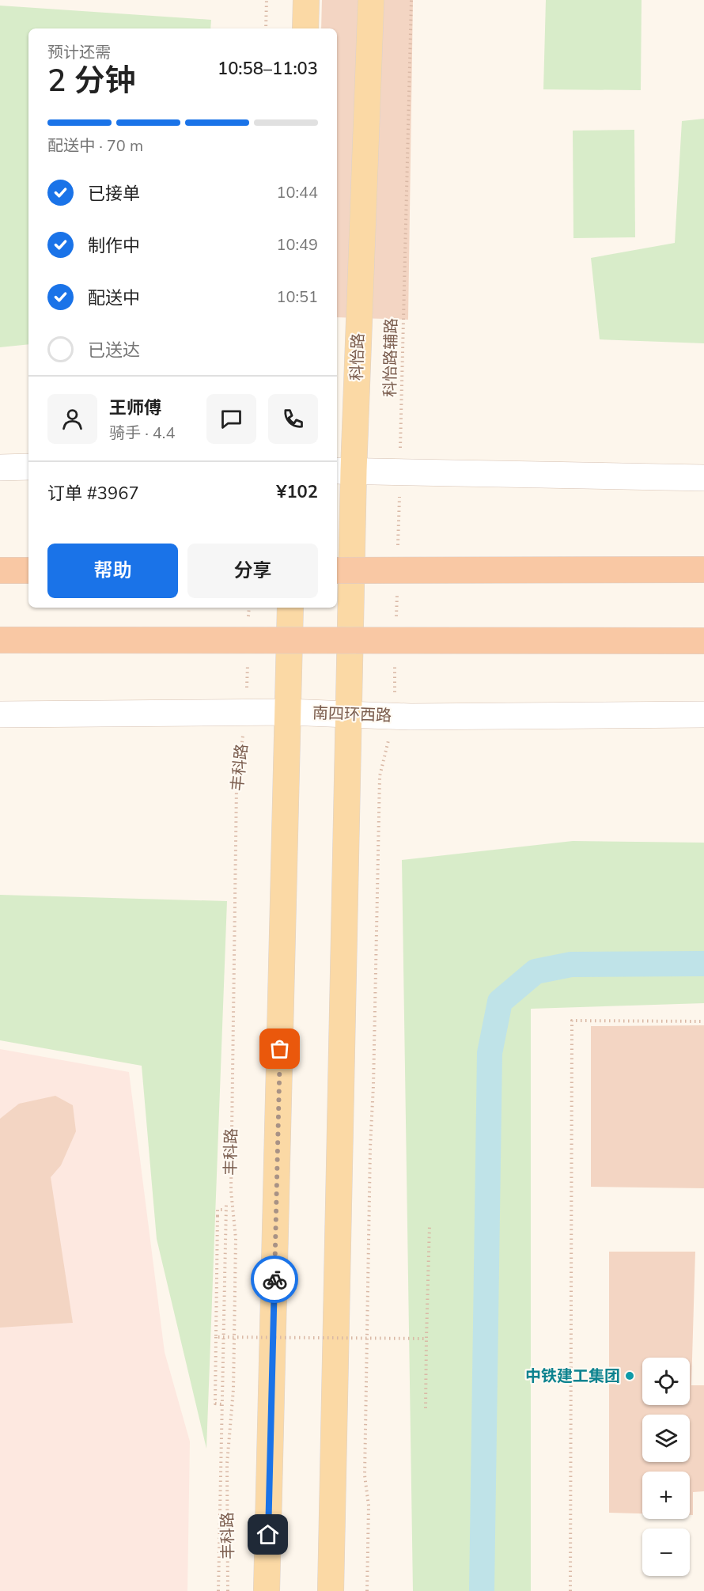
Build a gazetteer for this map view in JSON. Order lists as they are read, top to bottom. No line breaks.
{"streets":{"main road":["科怡路","南四环西路"],"path":["科怡路辅路","丰科路"]},"crossings":[["科怡路","南四环西路"],["南四环西路","丰科路"]],"places":["中铁建工集团"],"page":{"heading":["2 分钟","预计还需","10:58–11:03"],"panel":["王师傅","骑手 · 4.4","订单 #3967","¥102"],"bar":"配送中 · 70 m","list":[["已接单","10:44"],["制作中","10:49"],["配送中","10:51"],"已送达"],"buttons":["帮助","分享"],"map_buttons":["+","−"]}}
